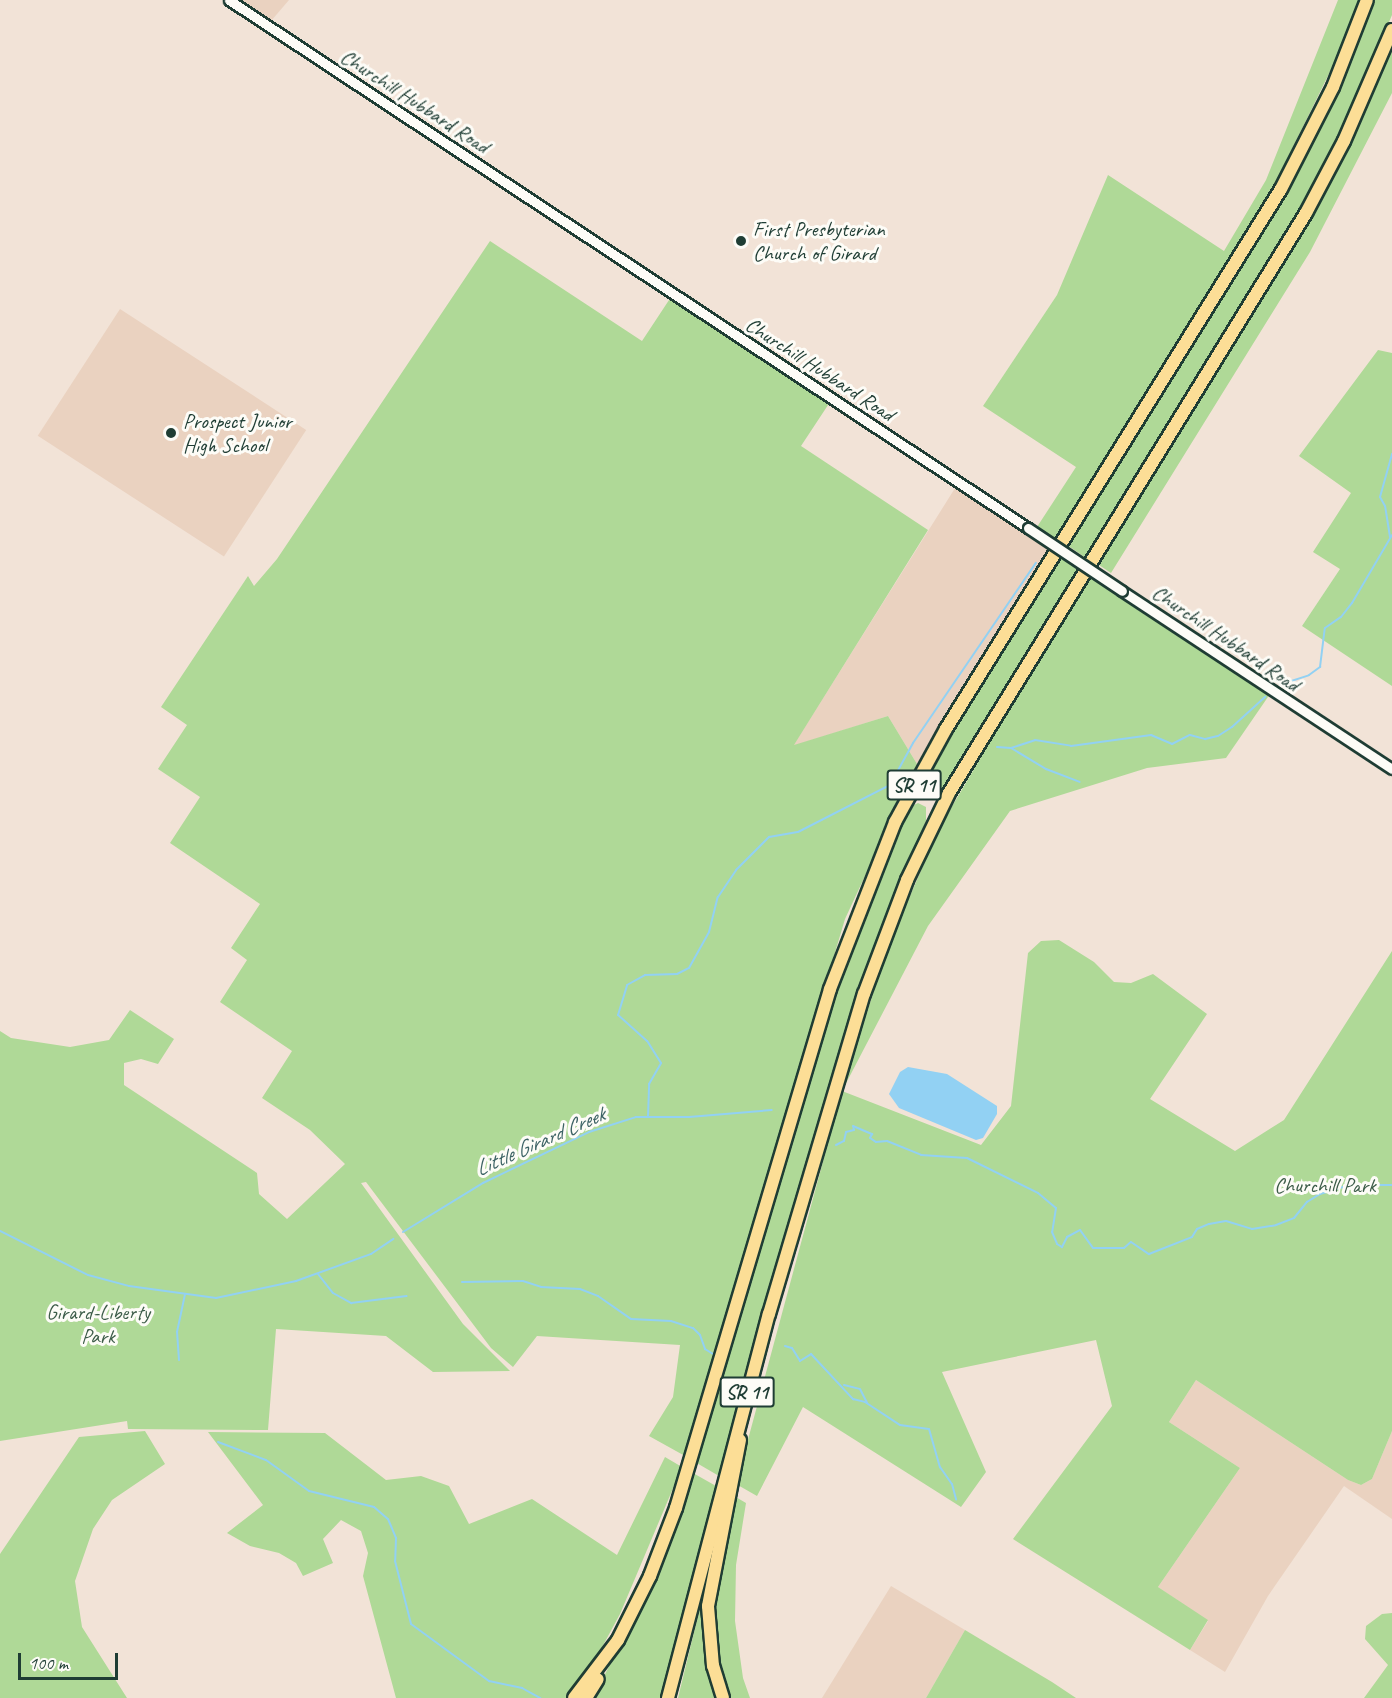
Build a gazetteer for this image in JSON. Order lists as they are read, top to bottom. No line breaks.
{"streets":{"highway":["SR 11"],"main road":["Churchill Hubbard Road"]},"water":["Little Girard Creek"],"parks":["Churchill Park","Girard-Liberty Park"],"places":["First Presbyterian Church of Girard","Prospect Junior High School"],"scale_bar":"100 m"}
